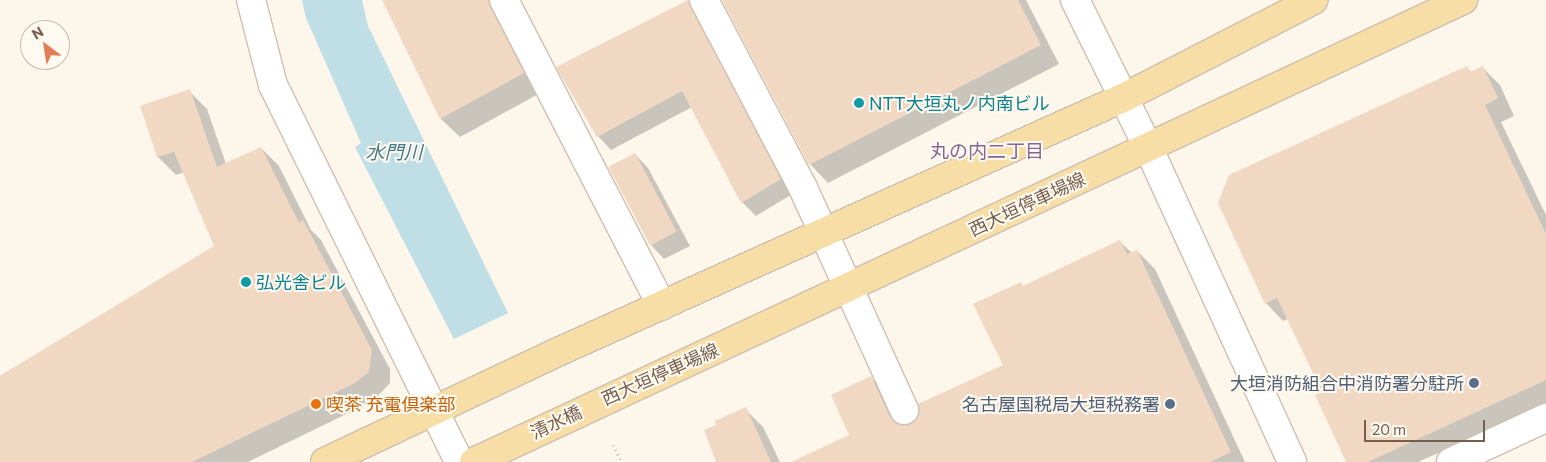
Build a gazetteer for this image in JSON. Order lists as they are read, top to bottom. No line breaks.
{"streets":{"main road":["西大垣停車場線","清水橋"]},"crossings":[["西大垣停車場線","清水橋"]],"districts":["丸の内二丁目"],"water":["水門川"],"places":["NTT大垣丸ノ内南ビル","弘光舎ビル","大垣消防組合中消防署分駐所","喫茶 充電倶楽部","名古屋国税局大垣税務署"],"scale_bar":"20 m","north":"top left"}
